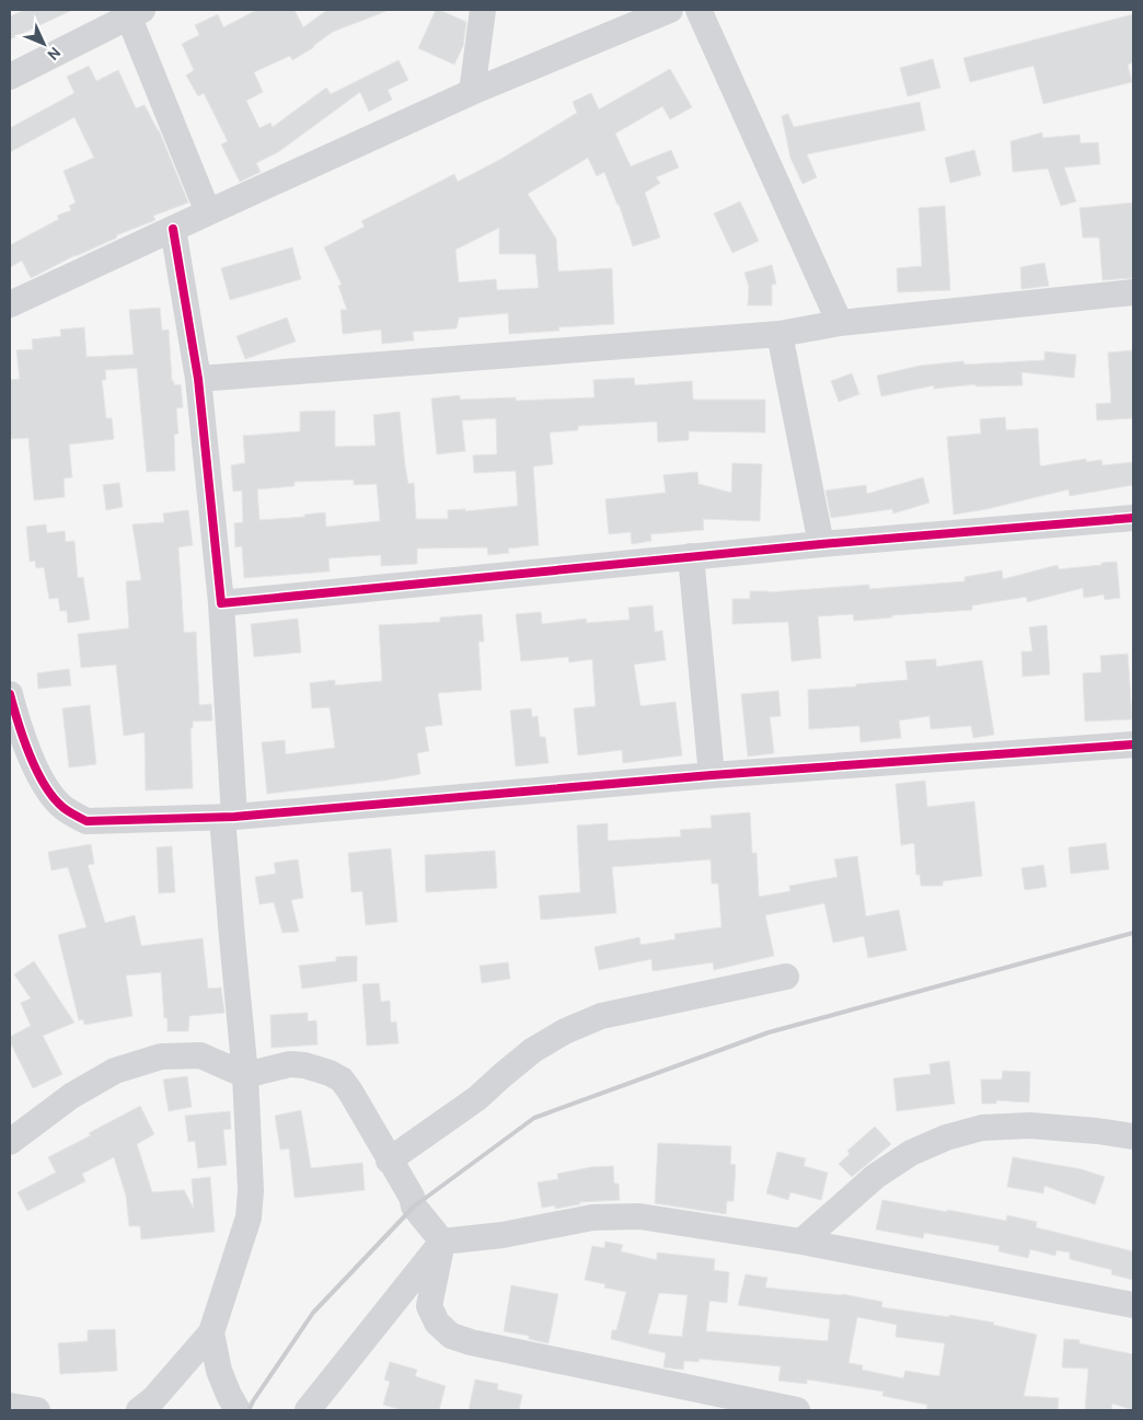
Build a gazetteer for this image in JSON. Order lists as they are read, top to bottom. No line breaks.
{"north":"bottom right"}
